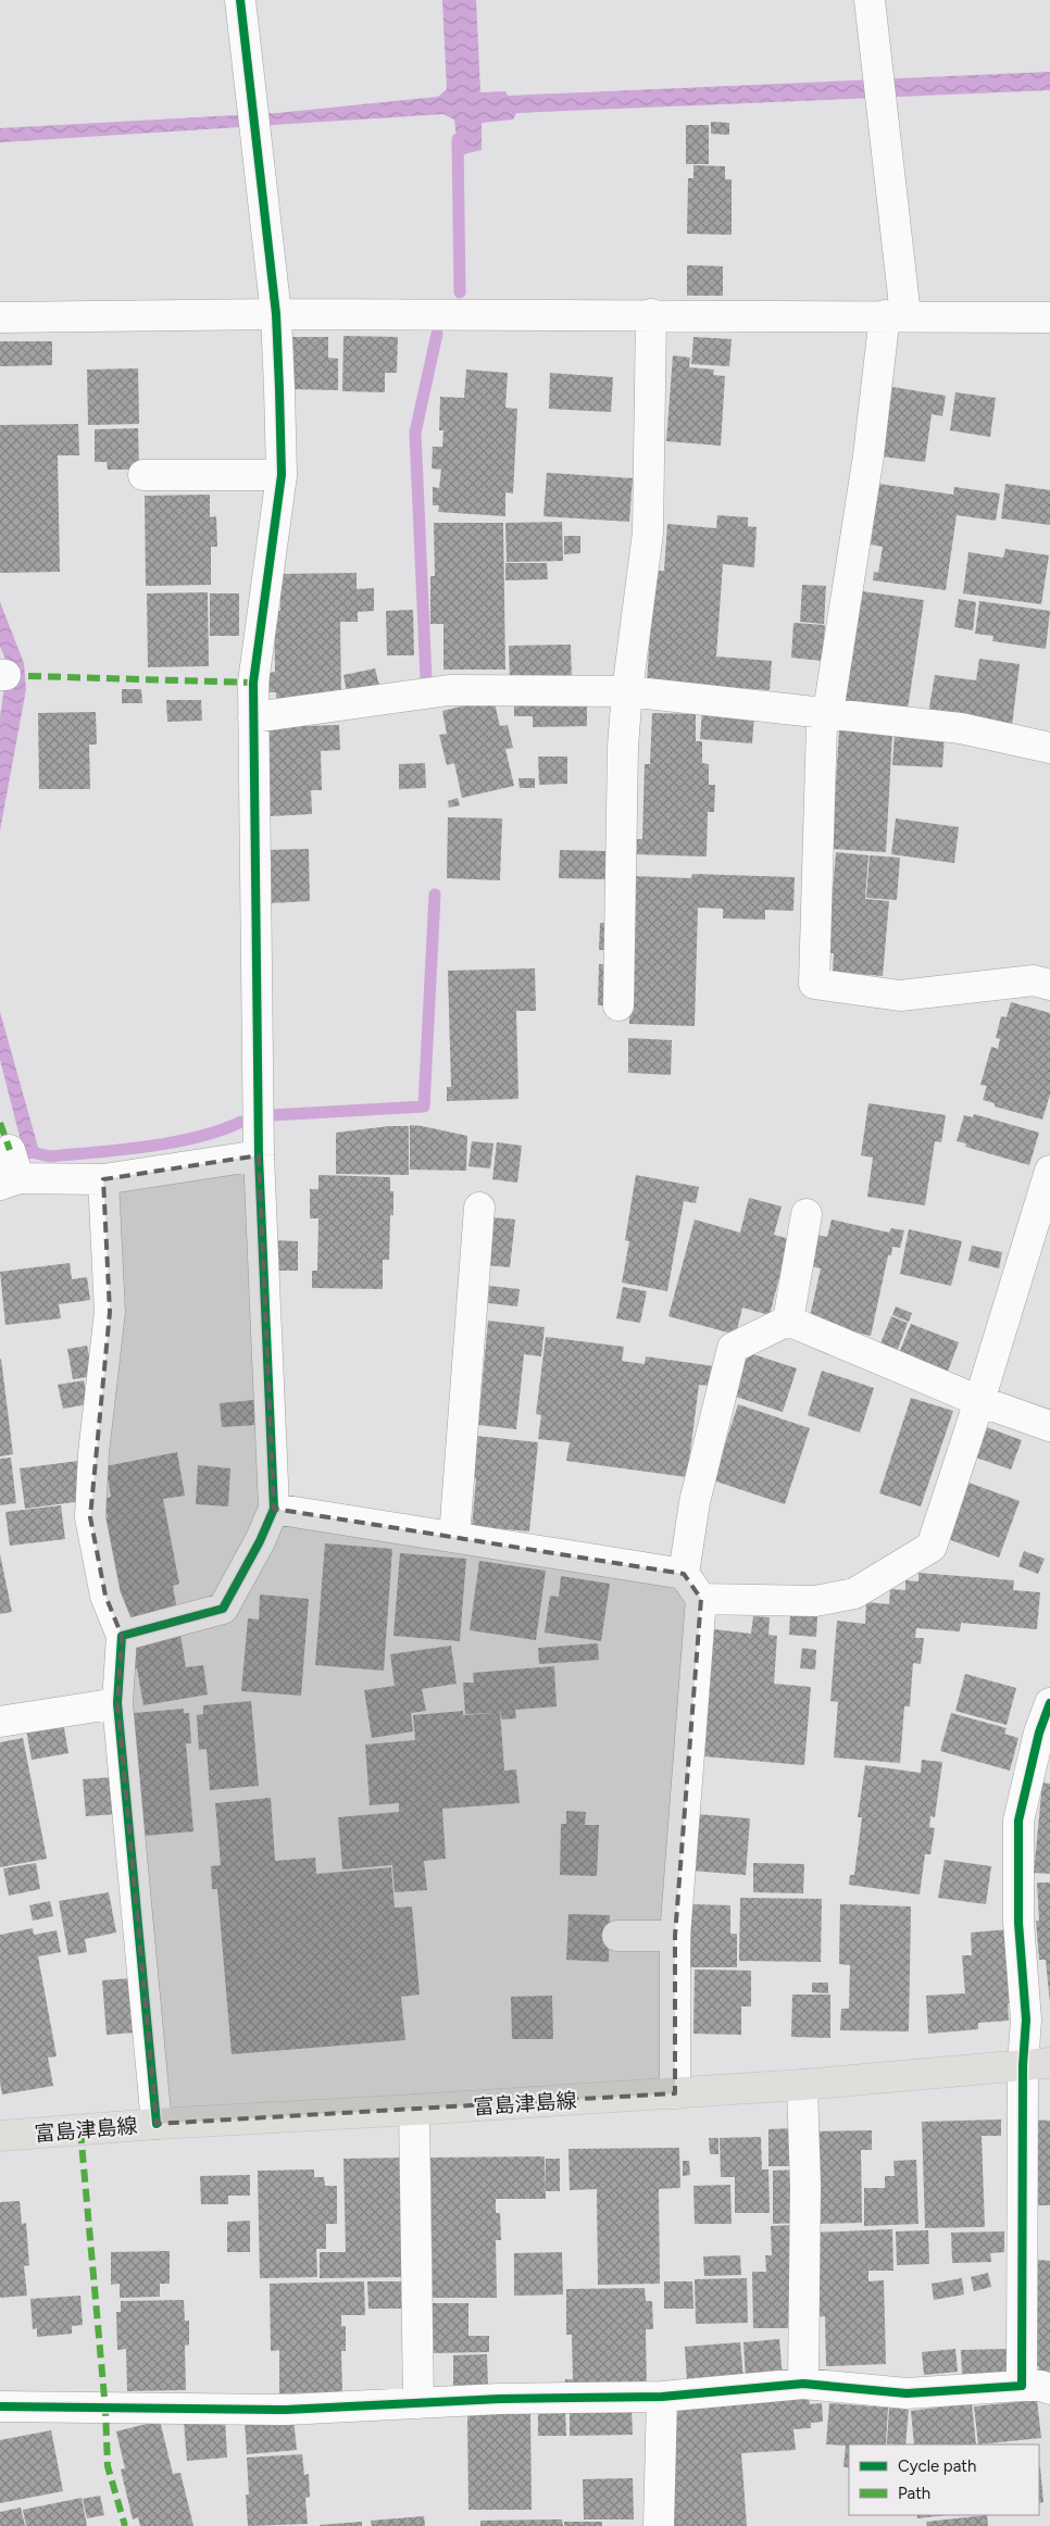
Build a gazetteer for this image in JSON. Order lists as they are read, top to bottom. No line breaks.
{"streets":{"main road":["富島津島線"]},"legend":["Cycle path","Path"]}
